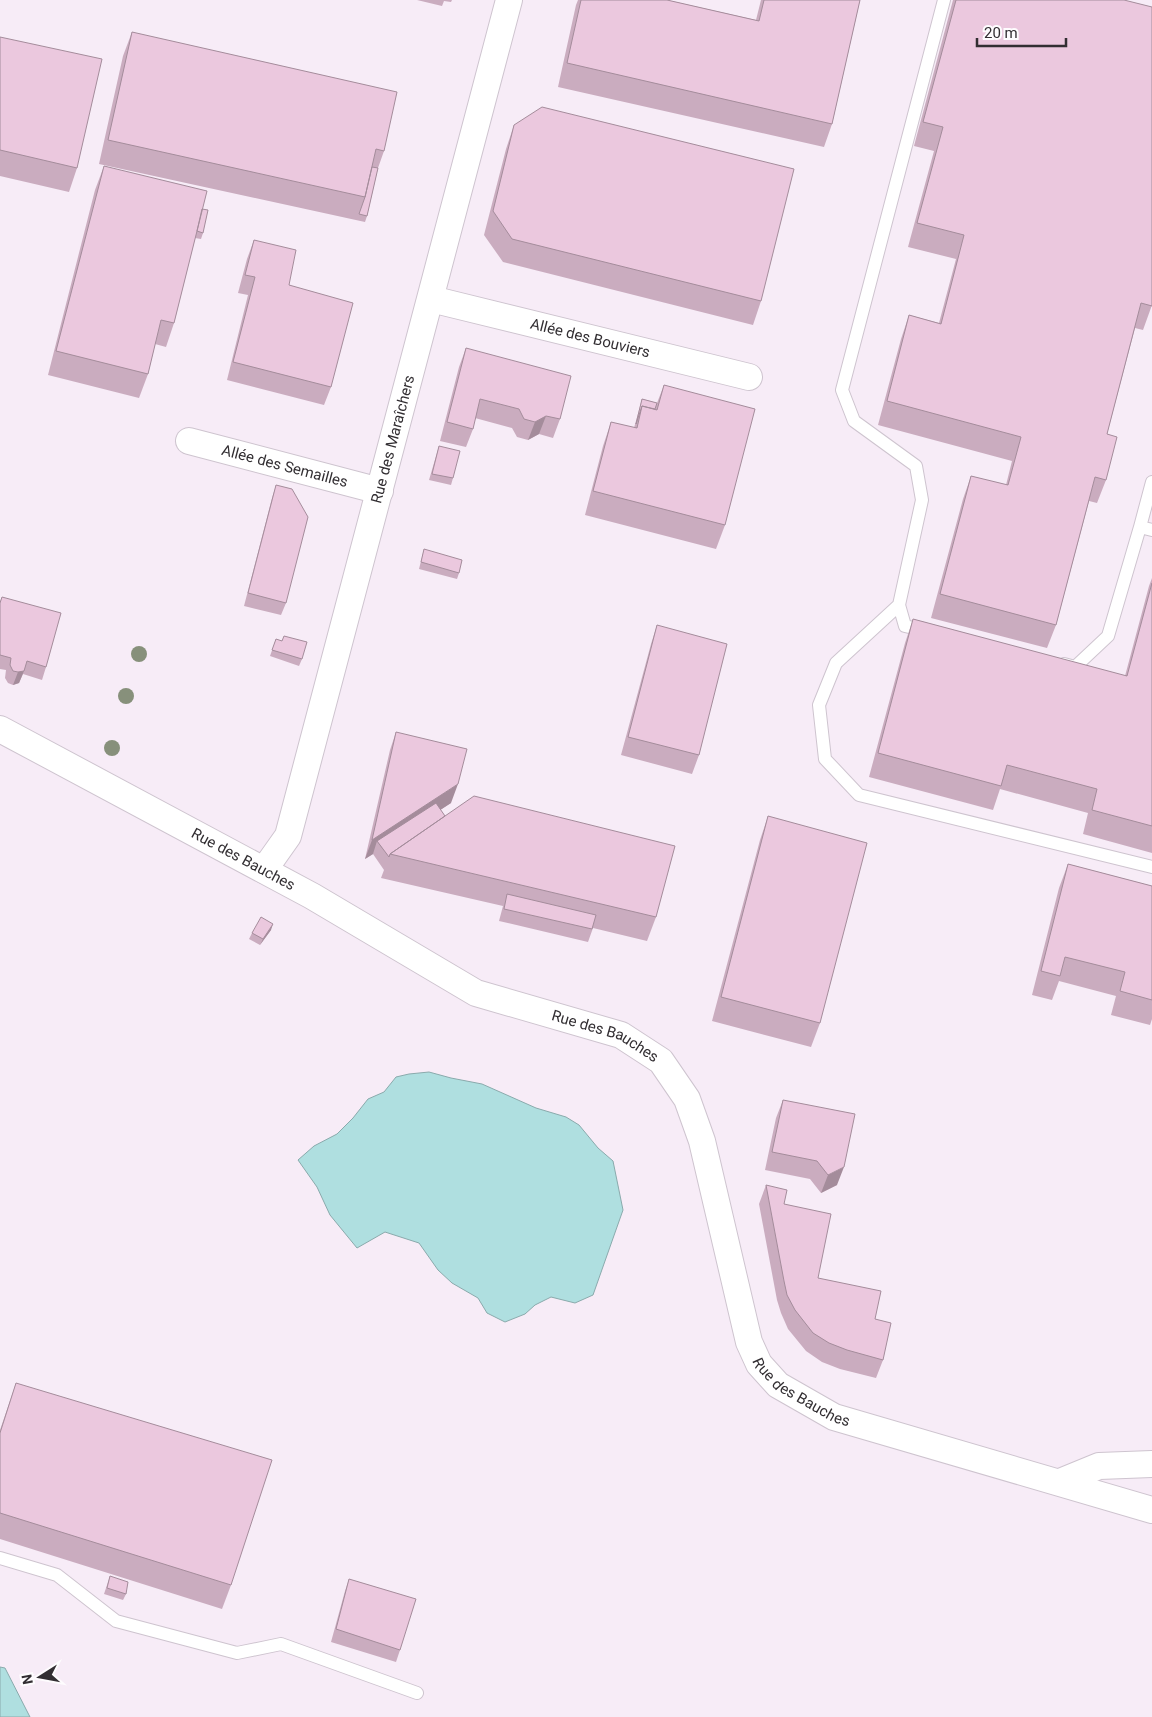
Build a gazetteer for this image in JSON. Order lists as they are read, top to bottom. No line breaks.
{"streets":{"street":["Allée des Bouviers","Rue des Maraîchers","Allée des Semailles","Rue des Bauches"]},"crossings":[["Allée des Bouviers","Rue des Maraîchers"],["Rue des Maraîchers","Allée des Semailles"],["Rue des Maraîchers","Rue des Bauches"]],"scale_bar":"20 m","north":"left"}
